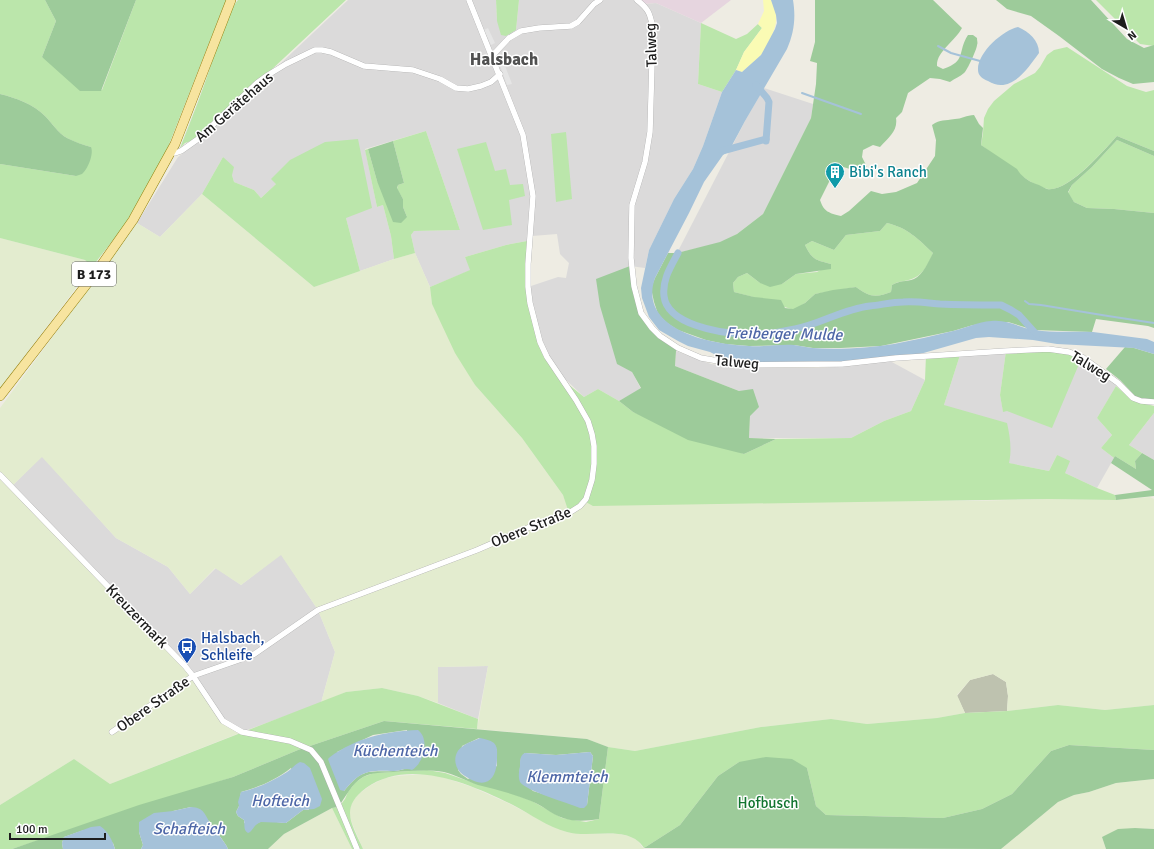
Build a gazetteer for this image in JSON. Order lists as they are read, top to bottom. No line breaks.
{"streets":{"main road":["B 173"],"street":["Talweg","Am Gerätehaus","Obere Straße","Kreuzermark"]},"crossings":[["Am Gerätehaus","B 173"],["Am Gerätehaus","Obere Straße"],["Obere Straße","Kreuzermark"]],"districts":["Halsbach"],"water":["Freiberger Mulde","Küchenteich","Klemmteich","Hofteich","Schafteich"],"parks":["Hofbusch"],"places":{"building":["Bibi's Ranch"],"bus stop":["Halsbach, Schleife"]},"scale_bar":"100 m","north":"bottom right"}
